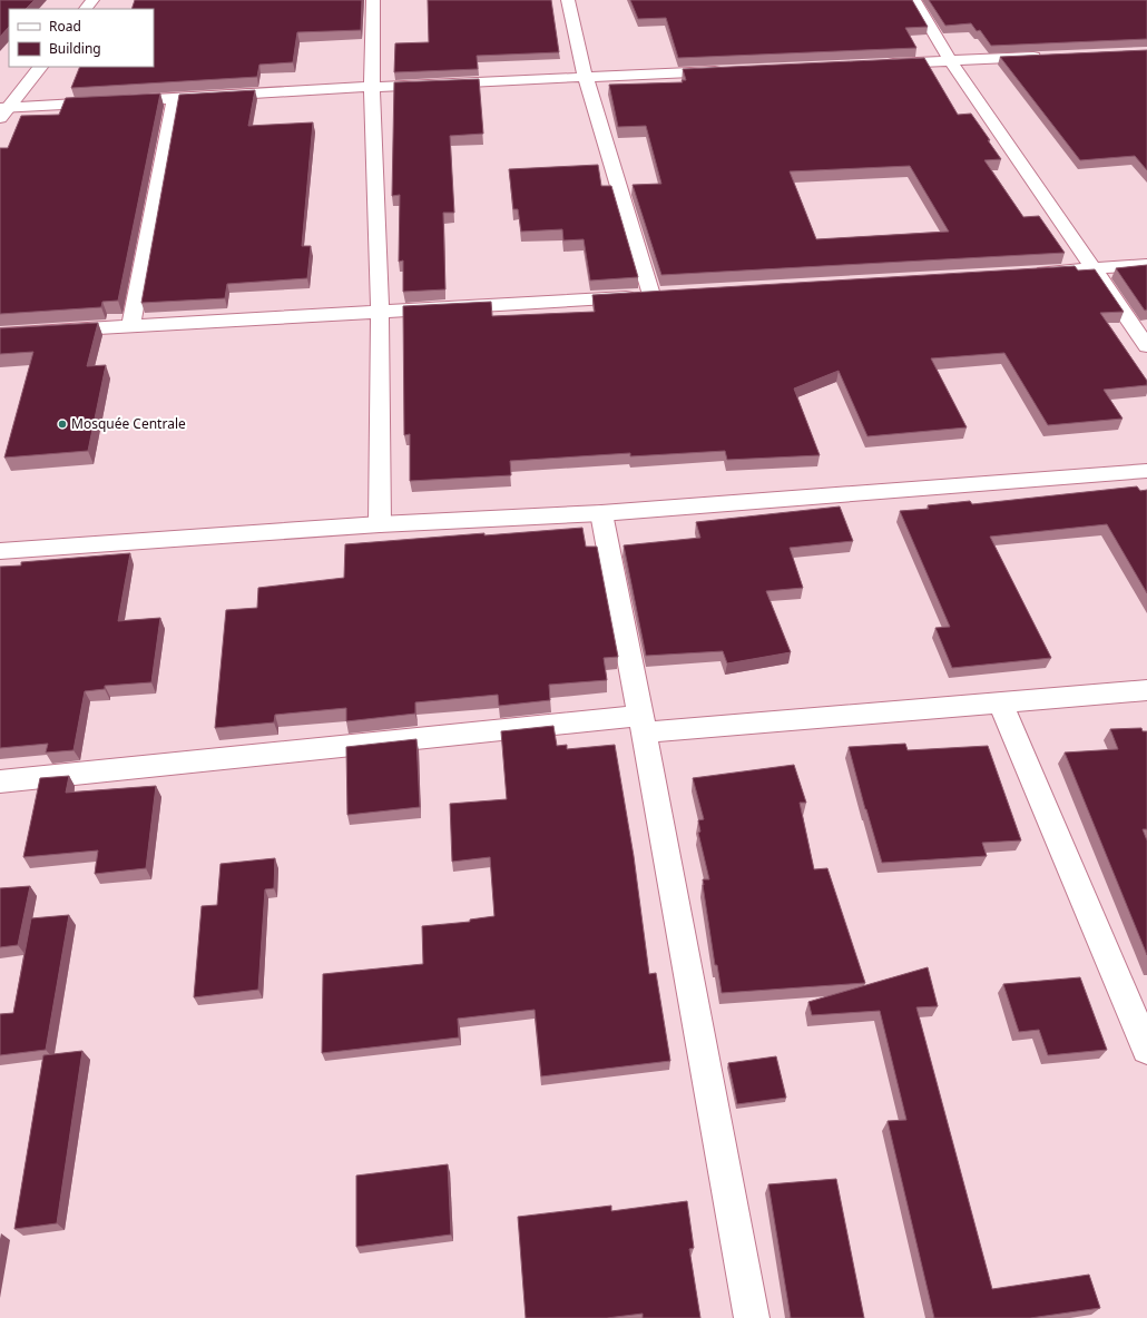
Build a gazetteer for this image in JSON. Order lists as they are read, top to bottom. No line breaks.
{"places":["Mosquée Centrale"],"legend":["Road","Building"]}
